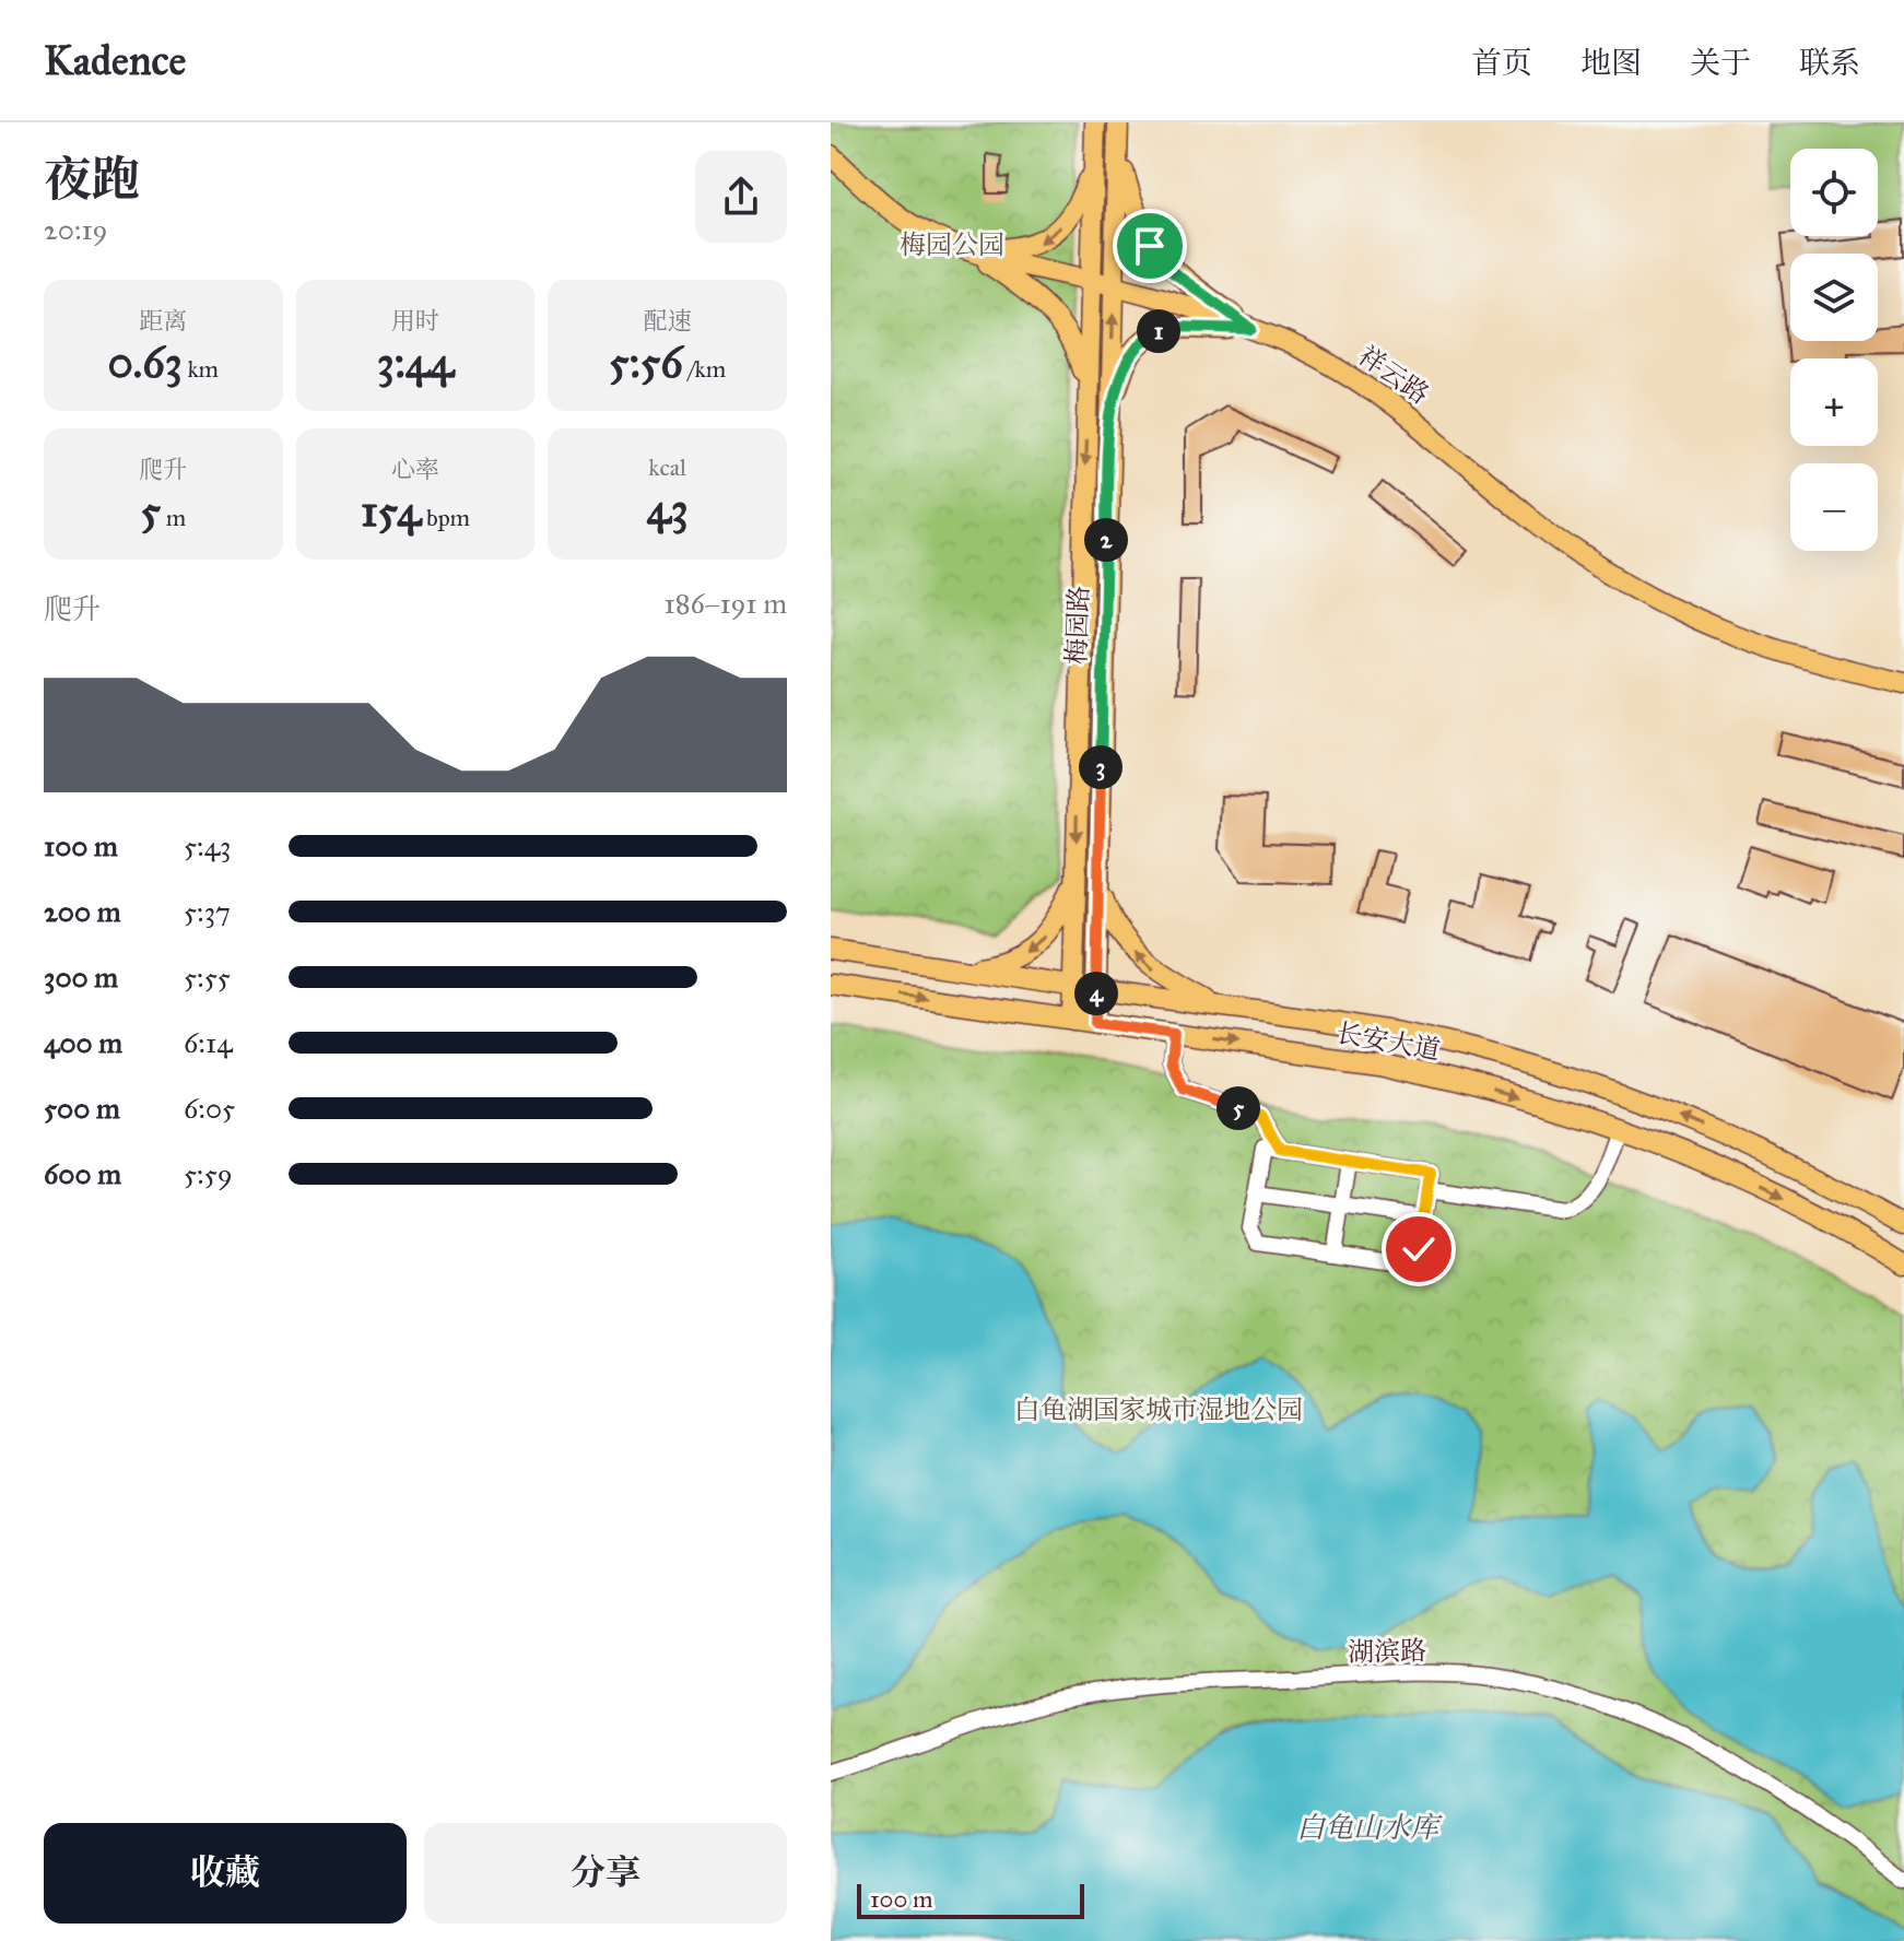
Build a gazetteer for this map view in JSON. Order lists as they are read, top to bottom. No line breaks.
{"streets":{"main road":["祥云路","梅园路","长安大道"],"street":["湖滨路"]},"crossings":[["祥云路","梅园路"],["梅园路","长安大道"]],"water":["白龟山水库"],"parks":["梅园公园","白龟湖国家城市湿地公园"],"scale_bar":"100 m","page":{"header":"Kadence","nav":["首页","地图","关于","联系"],"heading":["夜跑","20:19"],"map_buttons":["+","−"],"stats":[["距离","0.63 km"],["用时","3:44"],["配速","5:56 /km"],["爬升","5 m"],["心率","154 bpm"],["kcal","43"]],"pins":["1","2","3","4","5"],"chart":["爬升","186–191 m"],"list":[{"name":"100 m","note":"5:43"},{"name":"200 m","note":"5:37"},{"name":"300 m","note":"5:55"},{"name":"400 m","note":"6:14"},{"name":"500 m","note":"6:05"},{"name":"600 m","note":"5:59"}],"buttons":["收藏","分享"],"scale":"100 m"}}
